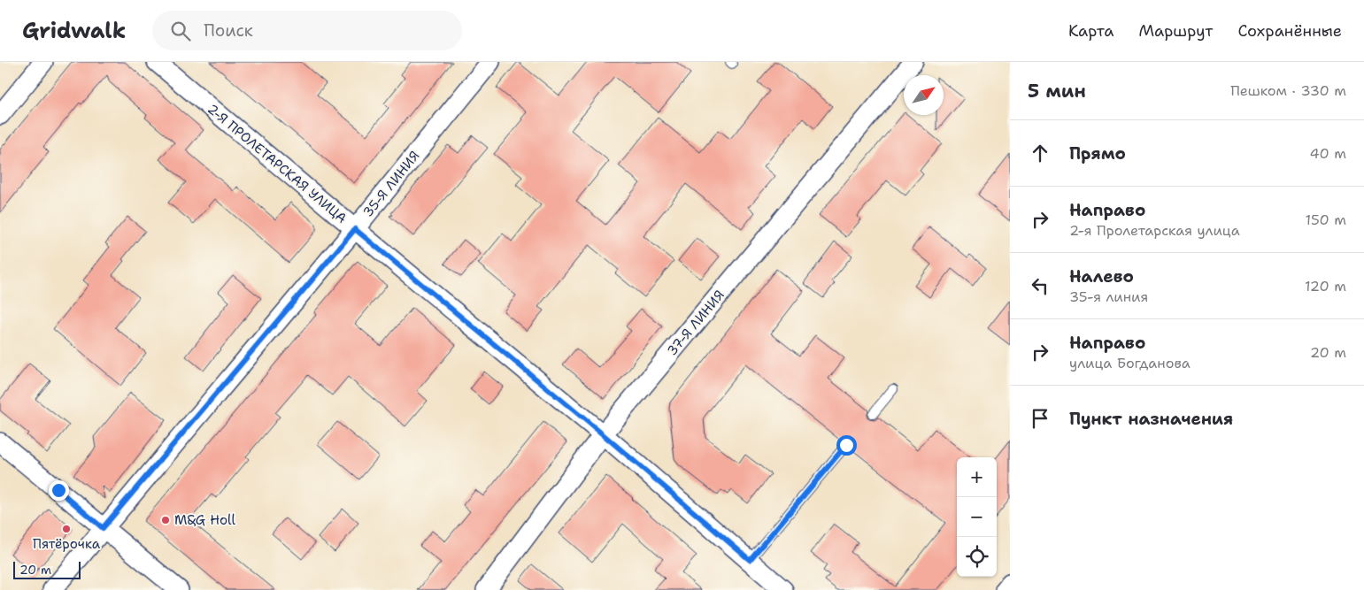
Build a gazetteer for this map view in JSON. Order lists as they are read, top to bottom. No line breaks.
{"streets":{"street":["2-Я ПРОЛЕТАРСКАЯ УЛИЦА","35-Я ЛИНИЯ","37-Я ЛИНИЯ"]},"crossings":[["2-Я ПРОЛЕТАРСКАЯ УЛИЦА","35-Я ЛИНИЯ"],["2-Я ПРОЛЕТАРСКАЯ УЛИЦА","37-Я ЛИНИЯ"]],"places":["M&G Holl","Пятёрочка"],"scale_bar":"20 m","north":"top right","page":{"header":"Gridwalk","search":"Поиск","nav":["Карта","Маршрут","Сохранённые"],"heading":["5 мин","Пешком · 330 m"],"list":[["Прямо","40 m"],["Направо","2-я Пролетарская улица","150 m"],["Налево","35-я линия","120 m"],["Направо","улица Богданова","20 m"],"Пункт назначения"],"map_buttons":["+","−"],"scale":"20 m"}}
